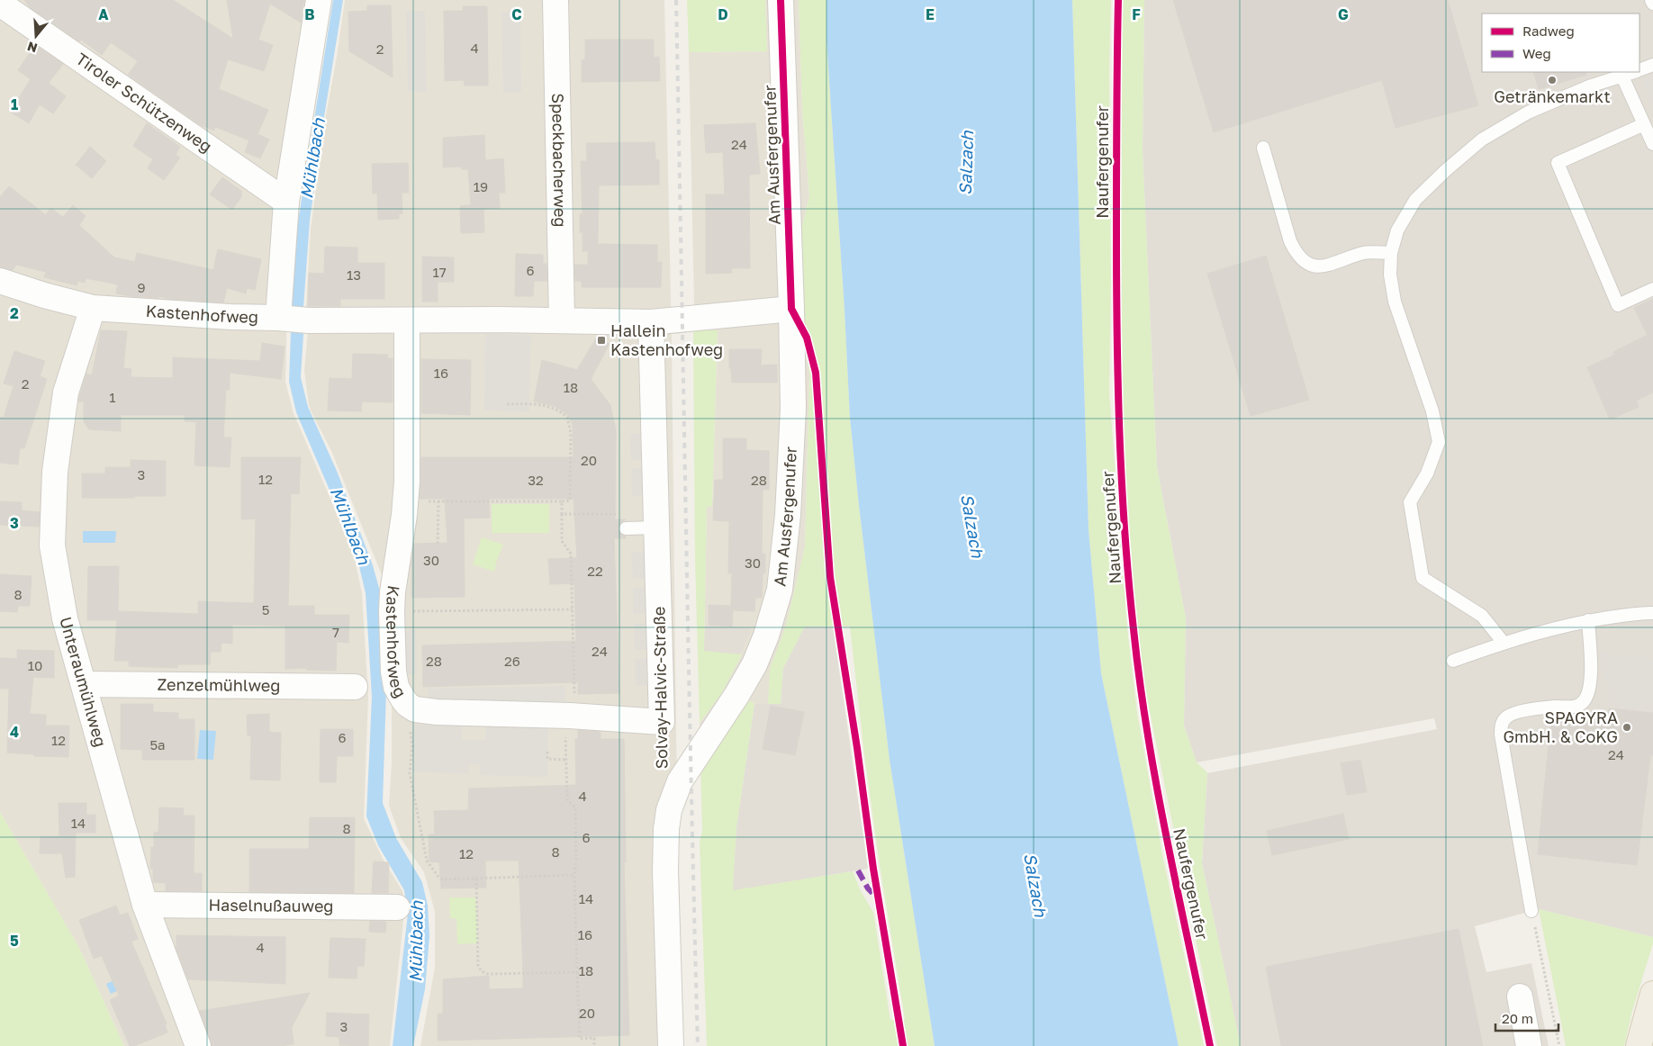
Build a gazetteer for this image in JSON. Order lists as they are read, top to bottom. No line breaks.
{"streets":{"street":["Tiroler Schützenweg","Am Ausfergenufer","Speckbacherweg","Kastenhofweg","Unteraumühlweg","Zenzelmühlweg","Solvay-Halvic-Straße","Haselnußauweg"],"cycle path":["Naufergenufer"]},"crossings":[["Am Ausfergenufer","Kastenhofweg"],["Am Ausfergenufer","Solvay-Halvic-Straße"],["Speckbacherweg","Kastenhofweg"],["Kastenhofweg","Unteraumühlweg"],["Kastenhofweg","Solvay-Halvic-Straße"],["Unteraumühlweg","Zenzelmühlweg"],["Unteraumühlweg","Haselnußauweg"]],"water":["Mühlbach","Salzach"],"places":{"other":["Getränkemarkt","SPAGYRA GmbH. & CoKG"],"transit":["Hallein Kastenhofweg"]},"house_numbers":["4","2","24","19","6","17","13","9","16","2","18","1","20","3","12","32","28","30","30","22","8","5","7","24","28","26","10","6","12","5a","24","4","14","8","6","8","12","14","16","4","18","20","3"],"legend":["Radweg","Weg"],"scale_bar":"20 m","north":"bottom","grid":{"columns":["A","B","C","D","E","F","G"],"rows":["1","2","3","4","5"]}}
